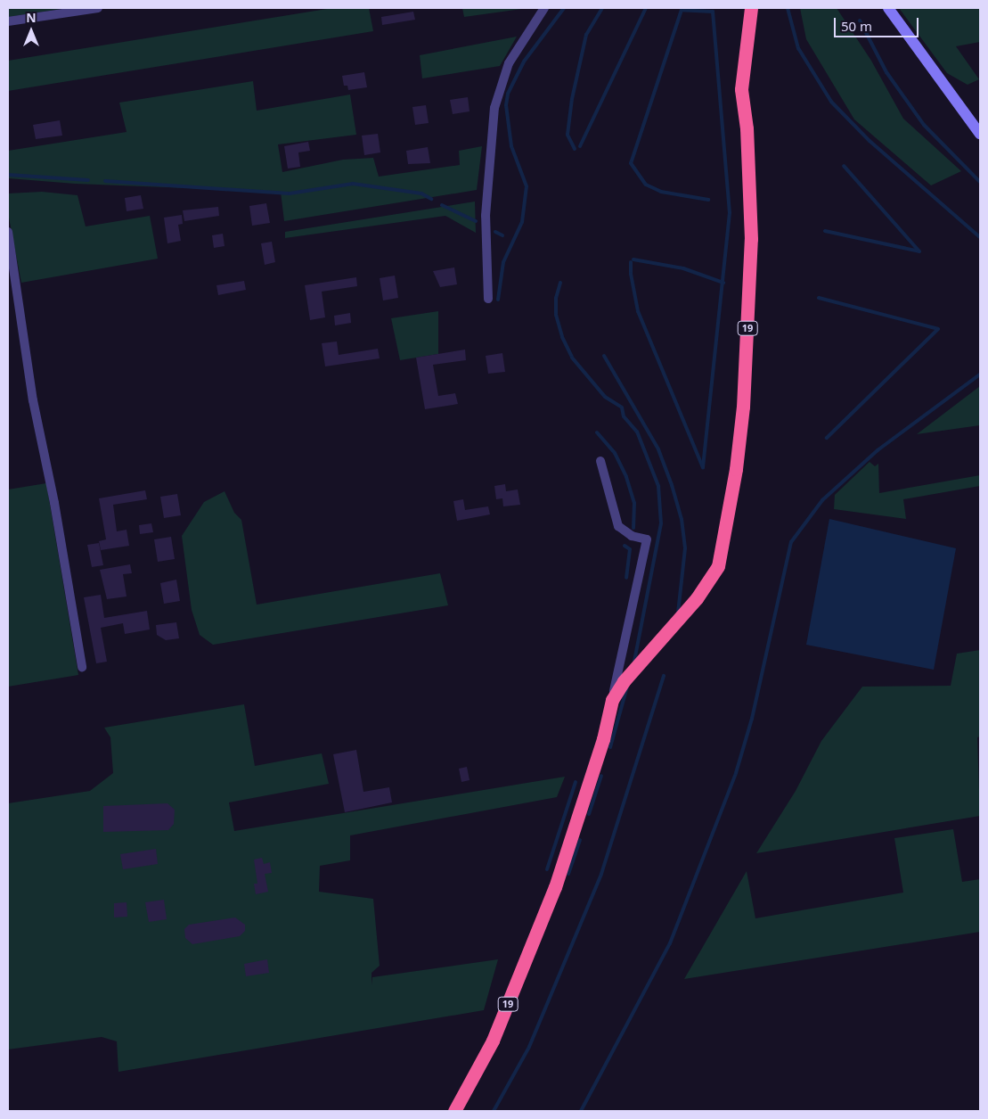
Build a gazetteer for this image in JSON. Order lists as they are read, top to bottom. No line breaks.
{"streets":{"highway":["19"]},"scale_bar":"50 m","north":"top"}
